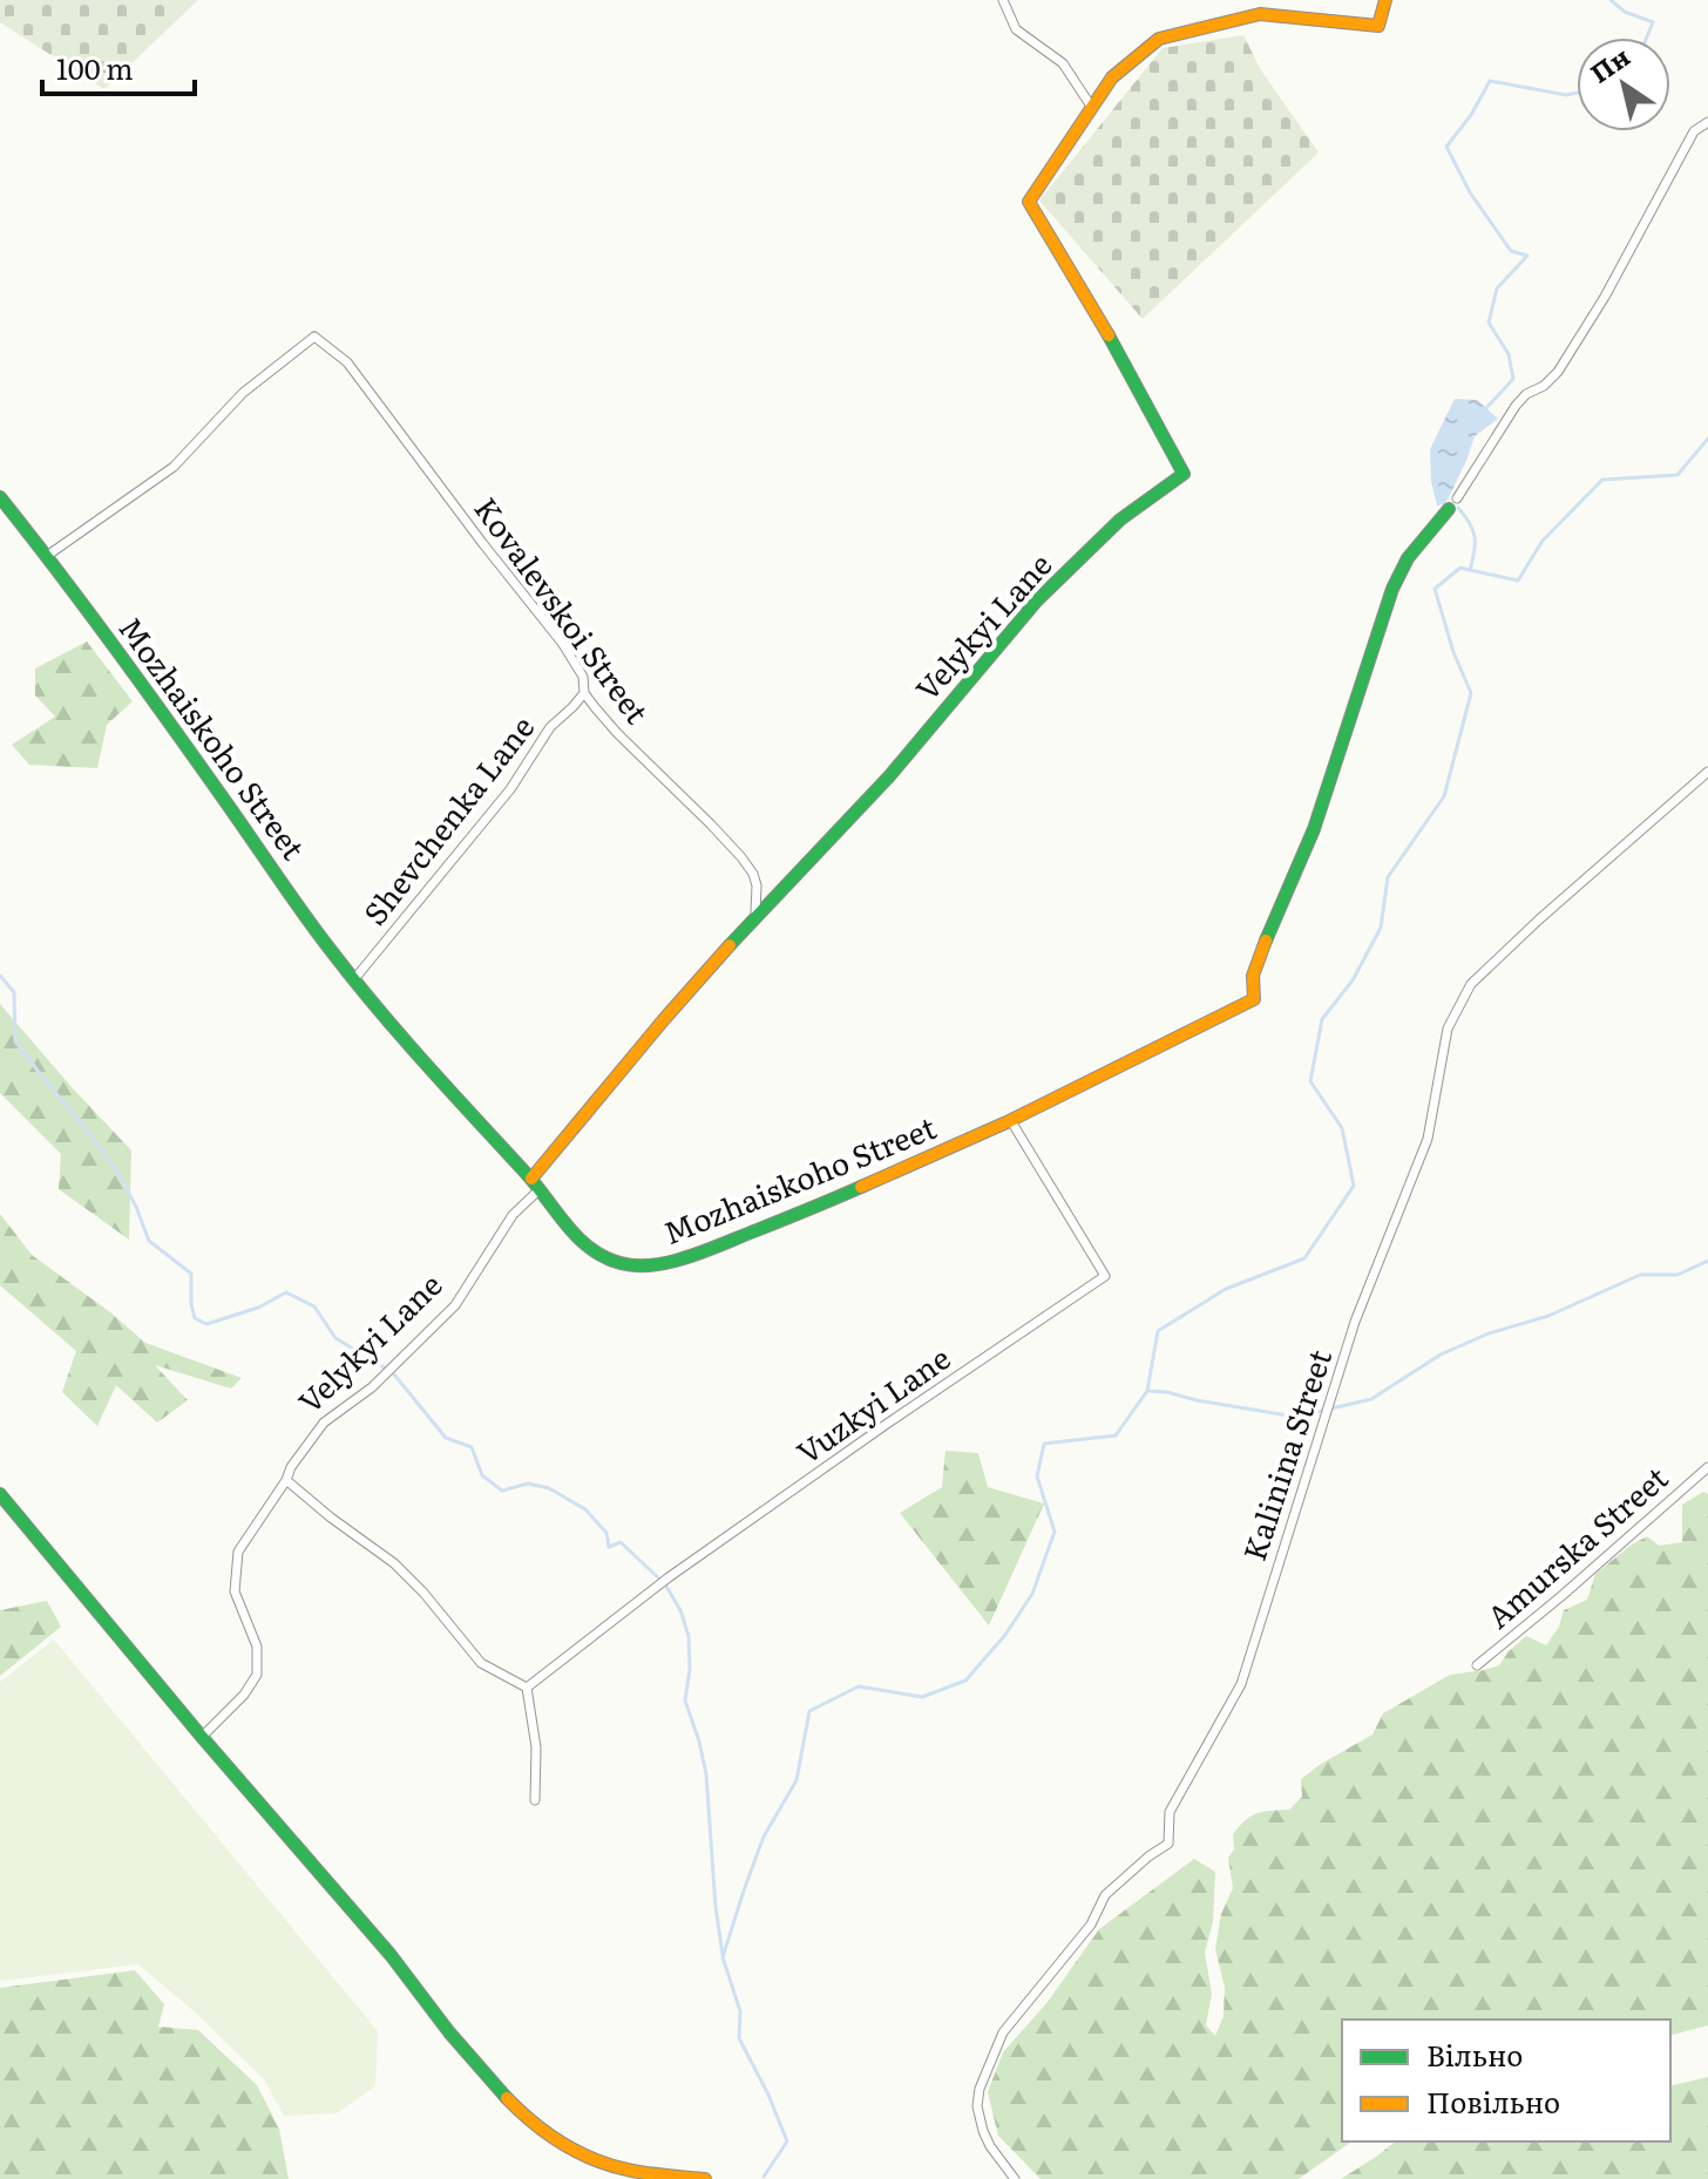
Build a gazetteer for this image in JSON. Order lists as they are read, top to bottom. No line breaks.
{"streets":{"street":["Kovalevskoi Street","Velykyi Lane","Mozhaiskoho Street","Shevchenka Lane","Vuzkyi Lane","Kalinina Street","Amurska Street"]},"crossings":[["Kovalevskoi Street","Velykyi Lane"],["Kovalevskoi Street","Mozhaiskoho Street"],["Kovalevskoi Street","Shevchenka Lane"],["Velykyi Lane","Mozhaiskoho Street"],["Mozhaiskoho Street","Shevchenka Lane"],["Mozhaiskoho Street","Vuzkyi Lane"]],"legend":["Вільно","Повільно"],"scale_bar":"100 m","north":"top left"}
